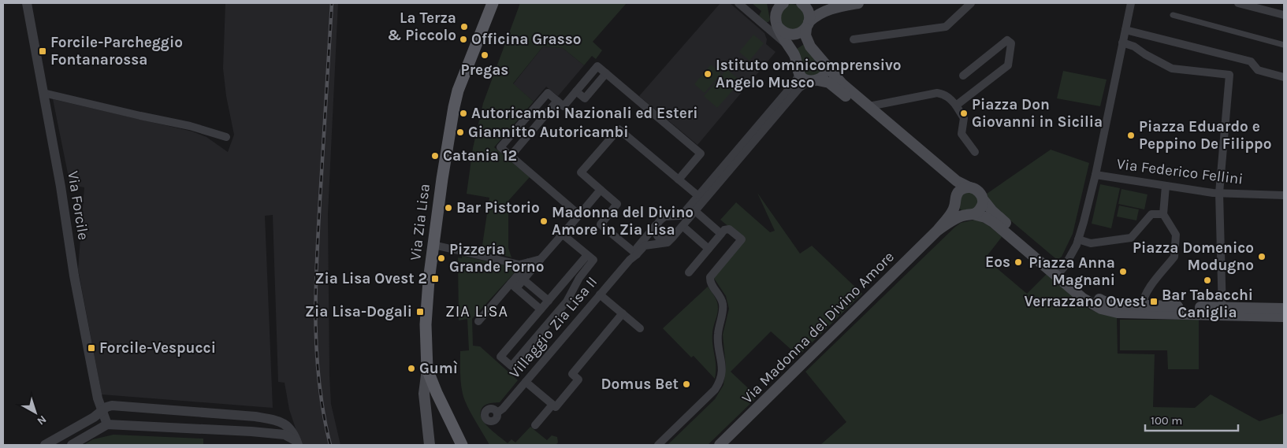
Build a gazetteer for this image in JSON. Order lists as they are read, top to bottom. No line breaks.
{"streets":{"main road":["Via Zia Lisa","Via Madonna del Divino Amore"],"street":["Via Federico Fellini","Via Forcile","Villaggio Zia Lisa II"]},"districts":["ZIA LISA"],"places":{"other":["La Terza & Piccolo","Officina Grasso","Pregas","Istituto omnicomprensivo Angelo Musco","Autoricambi Nazionali ed Esteri","Piazza Don Giovanni in Sicilia","Giannitto Autoricambi","Piazza Eduardo e Peppino De Filippo","Catania 12","Bar Pistorio","Madonna del Divino Amore in Zia Lisa","Piazza Domenico Modugno","Pizzeria Grande Forno","Eos","Piazza Anna Magnani","Bar Tabacchi Caniglia","Gumì","Domus Bet"],"transit":["Forcile-Parcheggio Fontanarossa","Zia Lisa Ovest 2","Verrazzano Ovest","Zia Lisa-Dogali","Forcile-Vespucci"]},"scale_bar":"100 m","north":"bottom right"}
